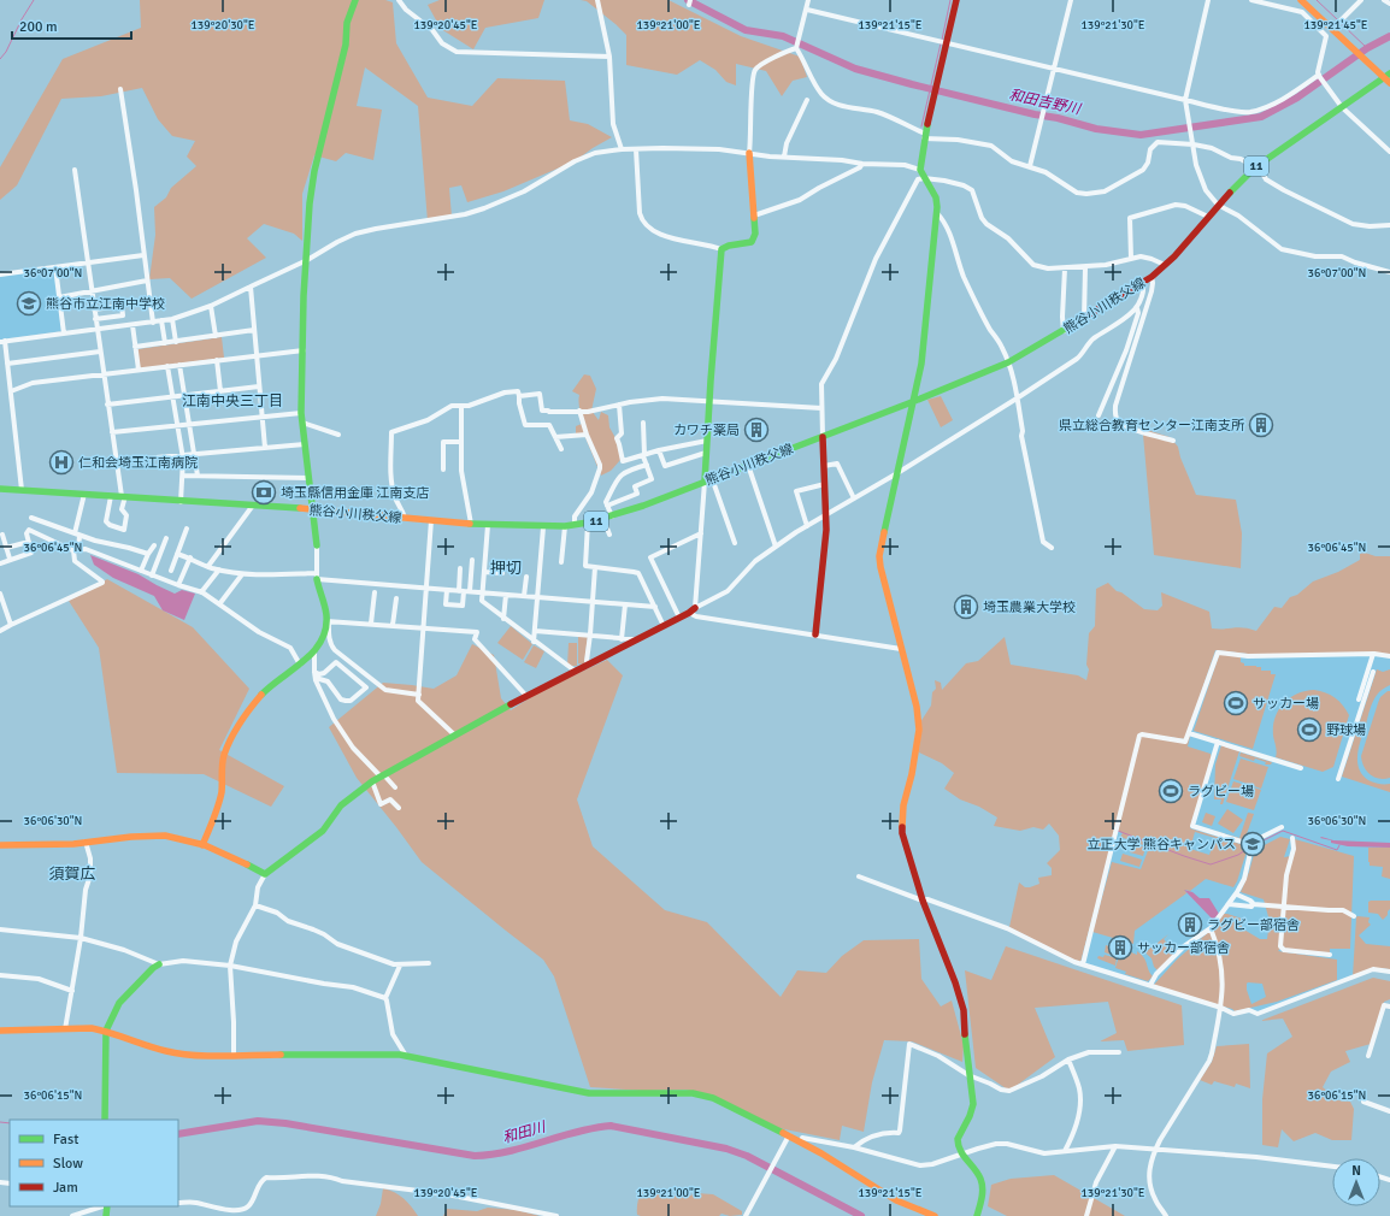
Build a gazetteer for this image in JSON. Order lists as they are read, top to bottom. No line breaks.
{"streets":{"street":["11","熊谷小川秩父線"]},"districts":["江南中央三丁目","押切","須賀広"],"water":["和田吉野川","和田川"],"places":{"school or university":["熊谷市立江南中学校","立正大学 熊谷キャンパス"],"building":["県立総合教育センター江南支所","カワチ薬局","埼玉農業大学校","ラグビー部宿舎","サッカー部宿舎"],"hospital":["仁和会埼玉江南病院"],"bank":["埼玉縣信用金庫 江南支店"],"sports":["サッカー場","野球場","ラグビー場"]},"legend":["Fast","Slow","Jam"],"scale_bar":"200 m","north":"top","coordinates":["139°20'30\"E","139°20'45\"E","139°21'00\"E","139°21'15\"E","139°21'30\"E","139°21'45\"E","36°07'00\"N","36°06'45\"N","36°06'30\"N","36°06'15\"N"]}
